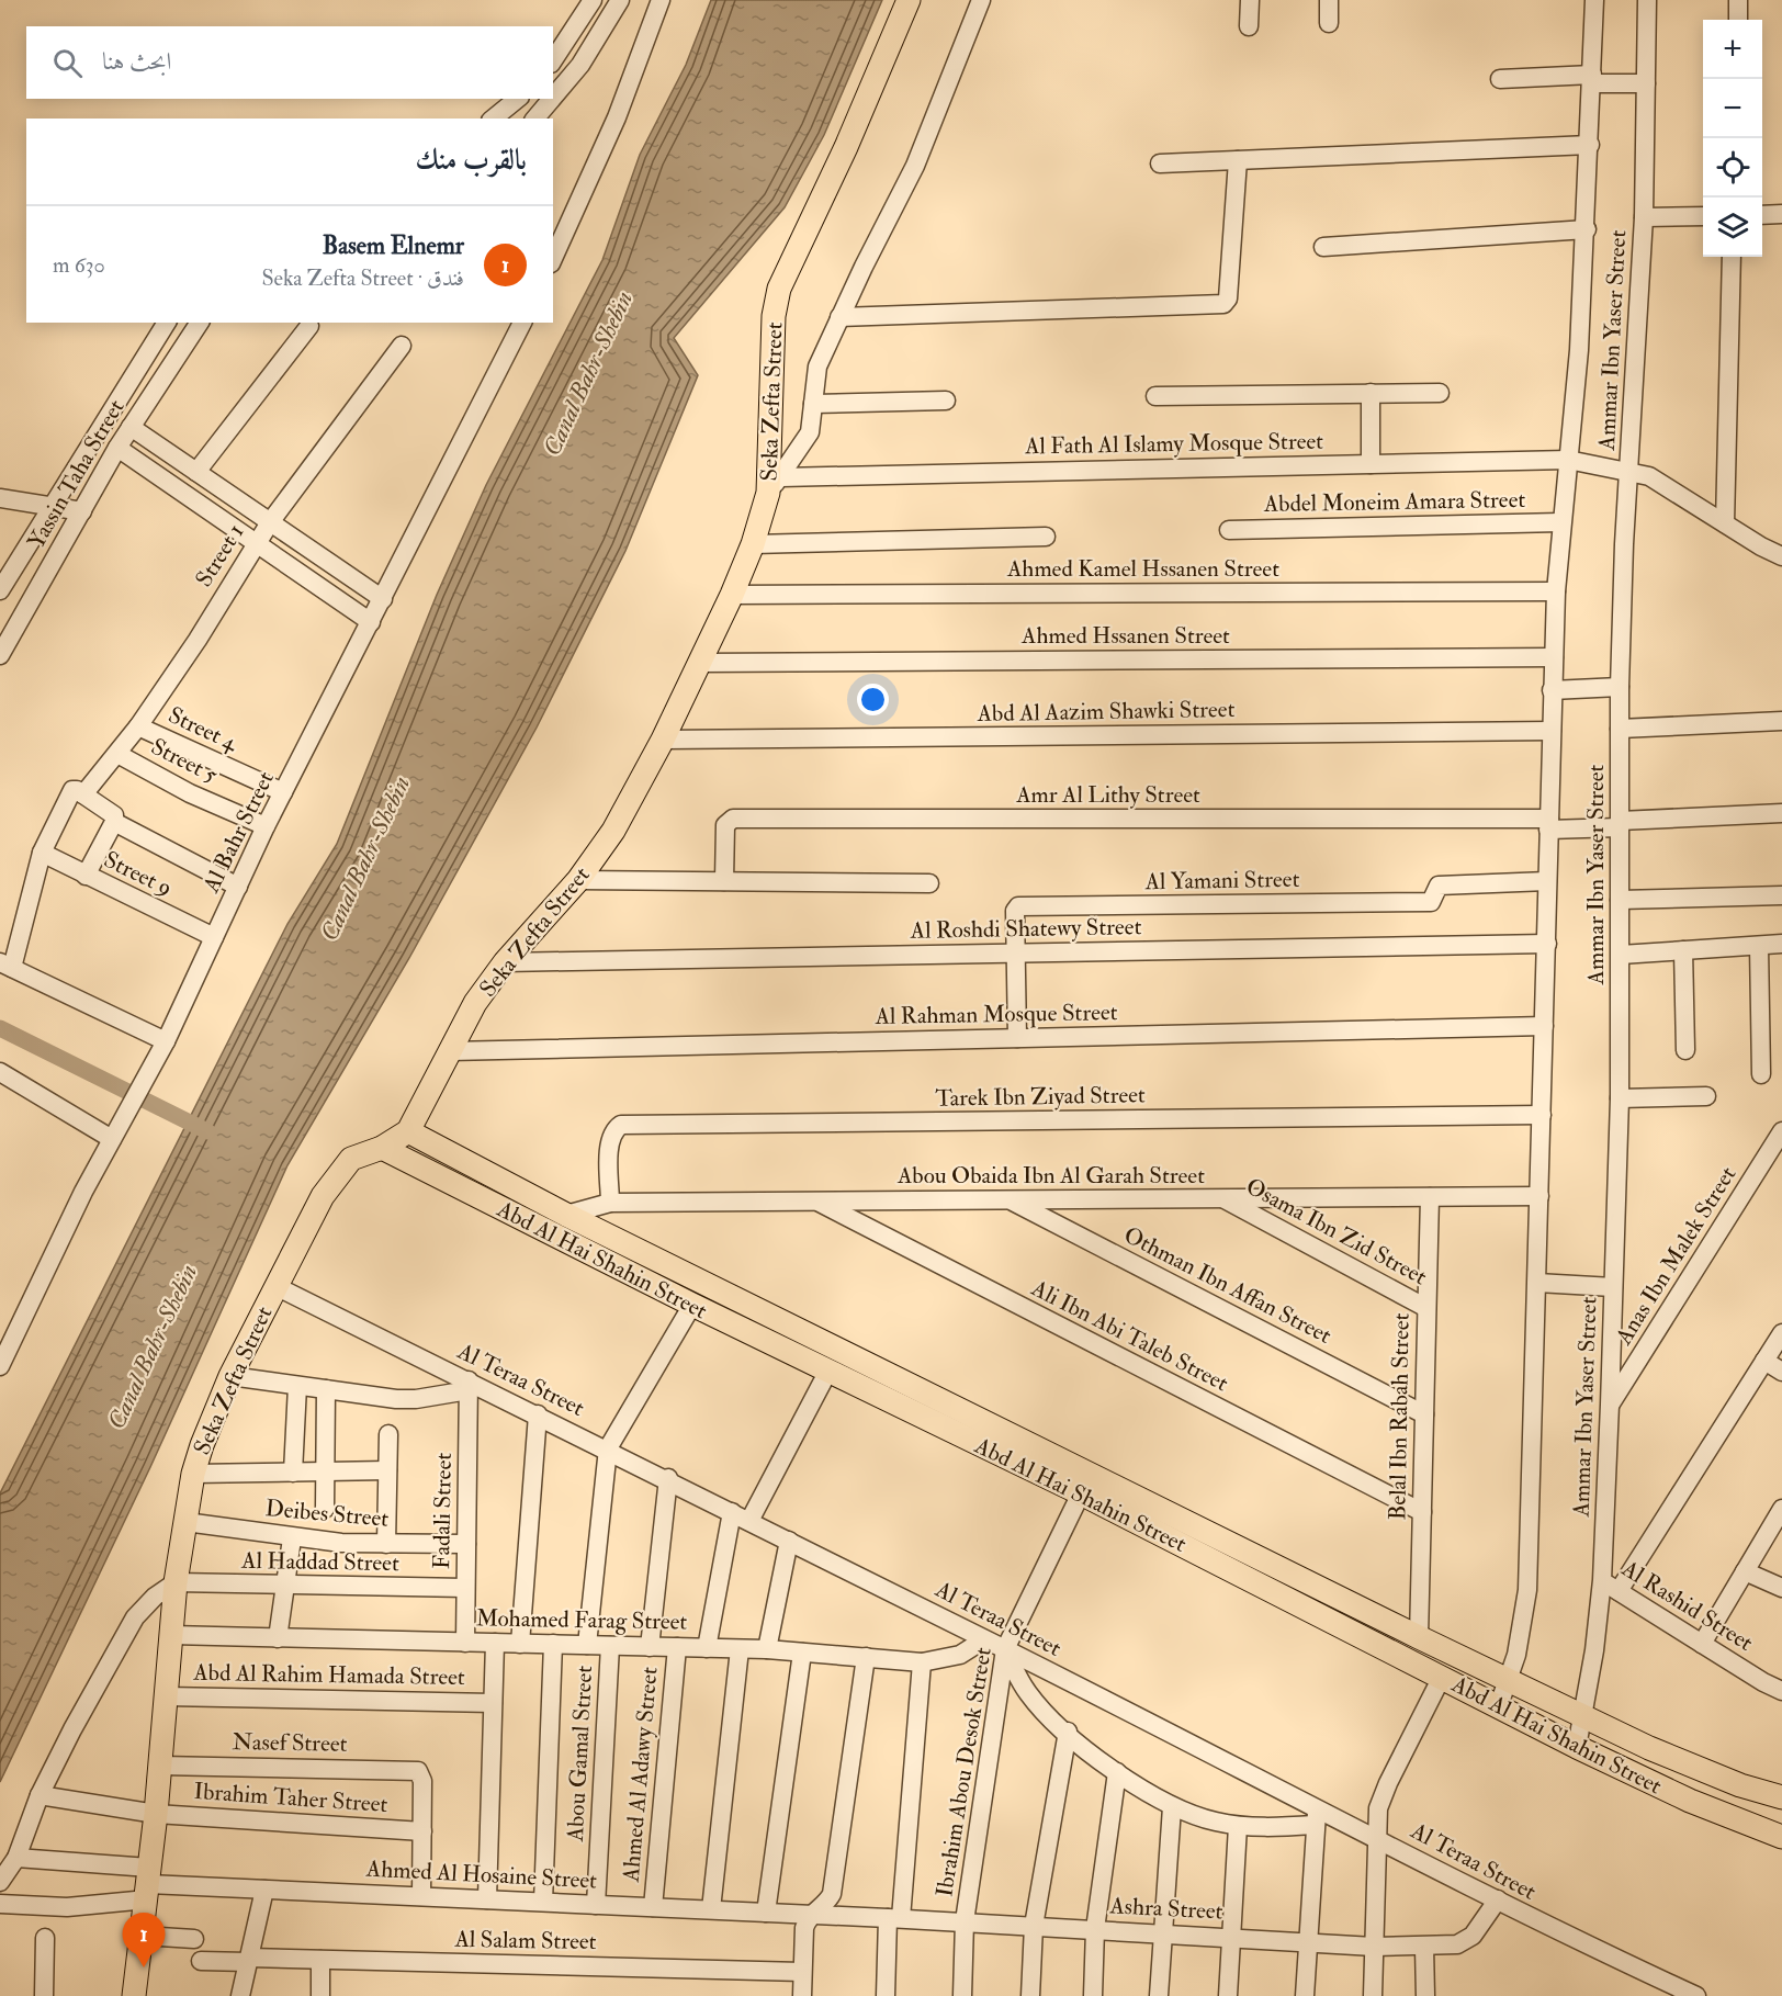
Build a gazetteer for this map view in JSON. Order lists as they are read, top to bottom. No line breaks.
{"streets":{"main road":["Seka Zefta Street","Abd Al Hai Shahin Street"],"street":["Ammar Ibn Yaser Street","Al Fath Al Islamy Mosque Street","Yassin Taha Street","Abdel Moneim Amara Street","Street 1","Ahmed Kamel Hssanen Street","Ahmed Hssanen Street","Abd Al Aazim Shawki Street","Street 4","Street 5","Amr Al Lithy Street","Al Bahr Street","Street 9","Al Yamani Street","Al Roshdi Shatewy Street","Al Rahman Mosque Street","Tarek Ibn Ziyad Street","Abou Obaida Ibn Al Garah Street","Osama Ibn Zid Street","Anas Ibn Malek Street","Othman Ibn Affan Street","Ali Ibn Abi Taleb Street","Al Teraa Street","Belal Ibn Rabah Street","Fadali Street","Deibes Street","Al Haddad Street","Al Rashid Street","Mohamed Farag Street","Abd Al Rahim Hamada Street","Nasef Street","Abou Gamal Street","Ibrahim Abou Desok Street","Ahmed Al Adawy Street","Ibrahim Taher Street","Ahmed Al Hosaine Street","Ashra Street","Al Salam Street"]},"crossings":[["Ammar Ibn Yaser Street","Al Fath Al Islamy Mosque Street"],["Ammar Ibn Yaser Street","Abdel Moneim Amara Street"],["Ammar Ibn Yaser Street","Ahmed Kamel Hssanen Street"],["Ammar Ibn Yaser Street","Ahmed Hssanen Street"],["Ammar Ibn Yaser Street","Abd Al Aazim Shawki Street"],["Ammar Ibn Yaser Street","Amr Al Lithy Street"],["Ammar Ibn Yaser Street","Al Yamani Street"],["Ammar Ibn Yaser Street","Al Roshdi Shatewy Street"],["Ammar Ibn Yaser Street","Al Rahman Mosque Street"],["Ammar Ibn Yaser Street","Tarek Ibn Ziyad Street"],["Ammar Ibn Yaser Street","Abou Obaida Ibn Al Garah Street"],["Ammar Ibn Yaser Street","Anas Ibn Malek Street"],["Ammar Ibn Yaser Street","Abd Al Hai Shahin Street"],["Ammar Ibn Yaser Street","Al Rashid Street"],["Seka Zefta Street","Al Fath Al Islamy Mosque Street"],["Seka Zefta Street","Ahmed Kamel Hssanen Street"],["Seka Zefta Street","Ahmed Hssanen Street"],["Seka Zefta Street","Abd Al Aazim Shawki Street"],["Seka Zefta Street","Al Roshdi Shatewy Street"],["Seka Zefta Street","Al Rahman Mosque Street"],["Seka Zefta Street","Abd Al Hai Shahin Street"],["Seka Zefta Street","Al Teraa Street"],["Seka Zefta Street","Deibes Street"],["Seka Zefta Street","Al Haddad Street"],["Seka Zefta Street","Mohamed Farag Street"],["Seka Zefta Street","Abd Al Rahim Hamada Street"],["Seka Zefta Street","Nasef Street"],["Seka Zefta Street","Ibrahim Taher Street"],["Seka Zefta Street","Ahmed Al Hosaine Street"],["Street 1","Street 4"],["Street 1","Street 5"],["Street 1","Street 9"],["Street 4","Al Bahr Street"],["Street 5","Al Bahr Street"],["Al Bahr Street","Street 9"],["Al Yamani Street","Al Roshdi Shatewy Street"],["Al Yamani Street","Al Rahman Mosque Street"],["Tarek Ibn Ziyad Street","Abou Obaida Ibn Al Garah Street"],["Abou Obaida Ibn Al Garah Street","Osama Ibn Zid Street"],["Abou Obaida Ibn Al Garah Street","Abd Al Hai Shahin Street"],["Abou Obaida Ibn Al Garah Street","Othman Ibn Affan Street"],["Abou Obaida Ibn Al Garah Street","Ali Ibn Abi Taleb Street"],["Abou Obaida Ibn Al Garah Street","Belal Ibn Rabah Street"],["Osama Ibn Zid Street","Belal Ibn Rabah Street"],["Abd Al Hai Shahin Street","Belal Ibn Rabah Street"],["Abd Al Hai Shahin Street","Ibrahim Abou Desok Street"],["Othman Ibn Affan Street","Belal Ibn Rabah Street"],["Ali Ibn Abi Taleb Street","Belal Ibn Rabah Street"],["Al Teraa Street","Fadali Street"],["Al Teraa Street","Mohamed Farag Street"],["Al Teraa Street","Ibrahim Abou Desok Street"],["Al Teraa Street","Ashra Street"],["Fadali Street","Deibes Street"],["Fadali Street","Al Haddad Street"],["Fadali Street","Mohamed Farag Street"],["Mohamed Farag Street","Abou Gamal Street"],["Mohamed Farag Street","Ahmed Al Adawy Street"],["Nasef Street","Ibrahim Taher Street"],["Abou Gamal Street","Ahmed Al Hosaine Street"],["Ibrahim Abou Desok Street","Ashra Street"],["Ahmed Al Adawy Street","Ahmed Al Hosaine Street"],["Ahmed Al Hosaine Street","Ashra Street"]],"water":["Canal Bahr-Shebin"],"page":{"map_buttons":["+","−"],"search":"ابحث هنا","heading":"بالقرب منك","list":[{"mark":"1","name":"Basem Elnemr","note":"فندق · Seka Zefta Street","value":"630 m"}],"pins":"1"}}
